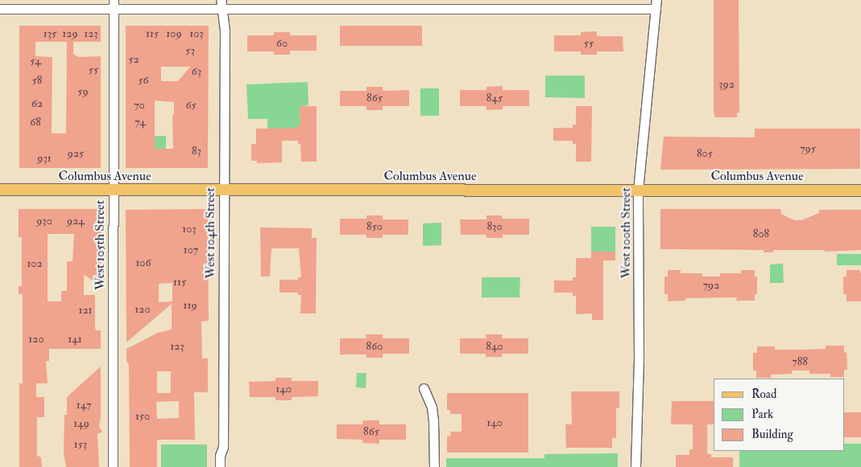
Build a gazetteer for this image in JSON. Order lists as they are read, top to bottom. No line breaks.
{"streets":{"main road":["Columbus Avenue"],"street":["West 104th Street","West 100th Street","West 105th Street"]},"crossings":[["Columbus Avenue","West 104th Street"],["Columbus Avenue","West 100th Street"],["Columbus Avenue","West 105th Street"]],"house_numbers":["135","129","123","115","109","103","60","55","53","52","54","55","63","58","56","392","59","865","845","62","70","65","68","74","795","83","925","805","931","930","924","850","830","103","808","107","106","102","115","792","119","120","121","120","141","123","860","840","788","140","147","150","140","149","865","153"],"legend":["Road","Park","Building"]}
